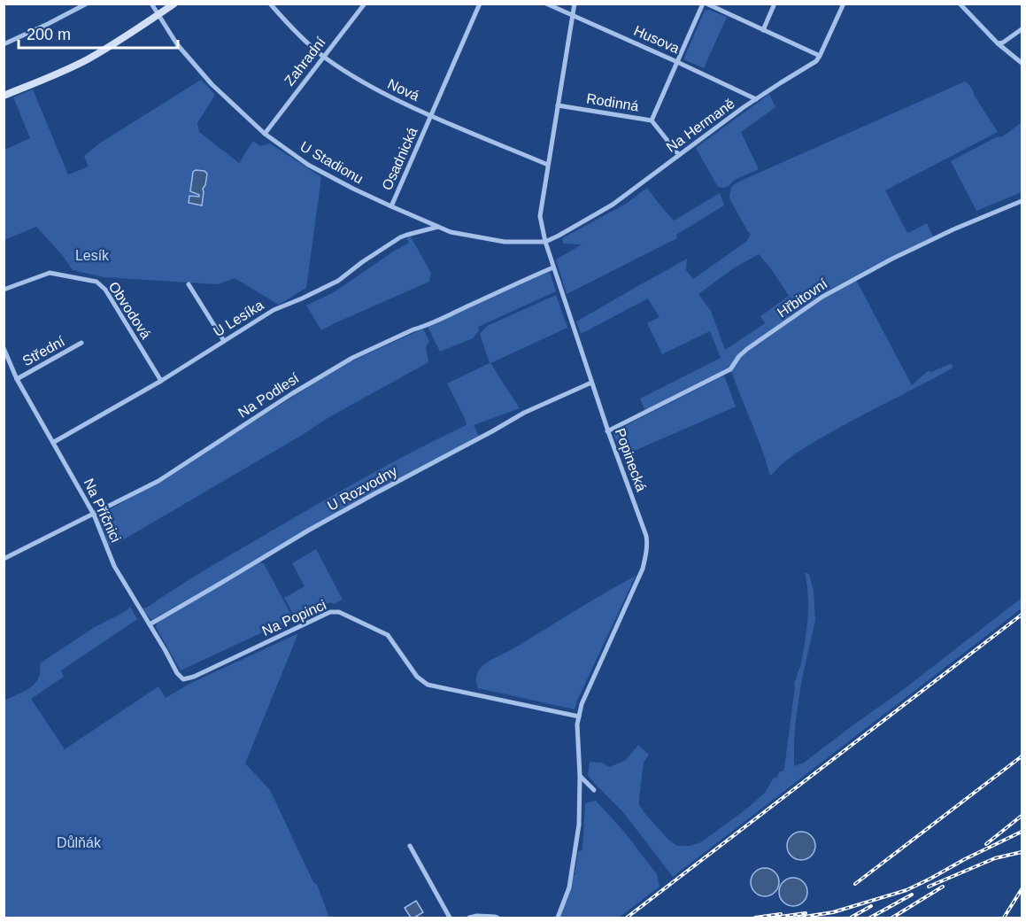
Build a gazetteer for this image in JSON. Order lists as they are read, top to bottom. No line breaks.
{"streets":{"street":["Husova","Zahradní","Nová","Rodinná","Na Hermaně","Osadnická","U Stadionu","Hřbitovní","Obvodová","U Lesíka","Střední","Na Podlesí","Popinecká","U Rozvodny","Na Příčnici","Na Popinci"]},"crossings":[["Husova","Na Hermaně"],["Husova","Popinecká"],["Zahradní","Nová"],["Zahradní","U Stadionu"],["Nová","Osadnická"],["Nová","Popinecká"],["Rodinná","Na Hermaně"],["Rodinná","Popinecká"],["Na Hermaně","U Stadionu"],["Na Hermaně","Popinecká"],["Osadnická","U Stadionu"],["U Stadionu","U Lesíka"],["U Stadionu","Popinecká"],["Hřbitovní","Popinecká"],["Obvodová","U Lesíka"],["U Lesíka","Na Příčnici"],["Střední","Na Příčnici"],["Na Podlesí","Popinecká"],["Na Podlesí","Na Příčnici"],["Popinecká","U Rozvodny"],["Popinecká","Na Popinci"],["U Rozvodny","Na Příčnici"],["Na Příčnici","Na Popinci"]],"parks":["Lesík","Důlňák"],"scale_bar":"200 m"}
